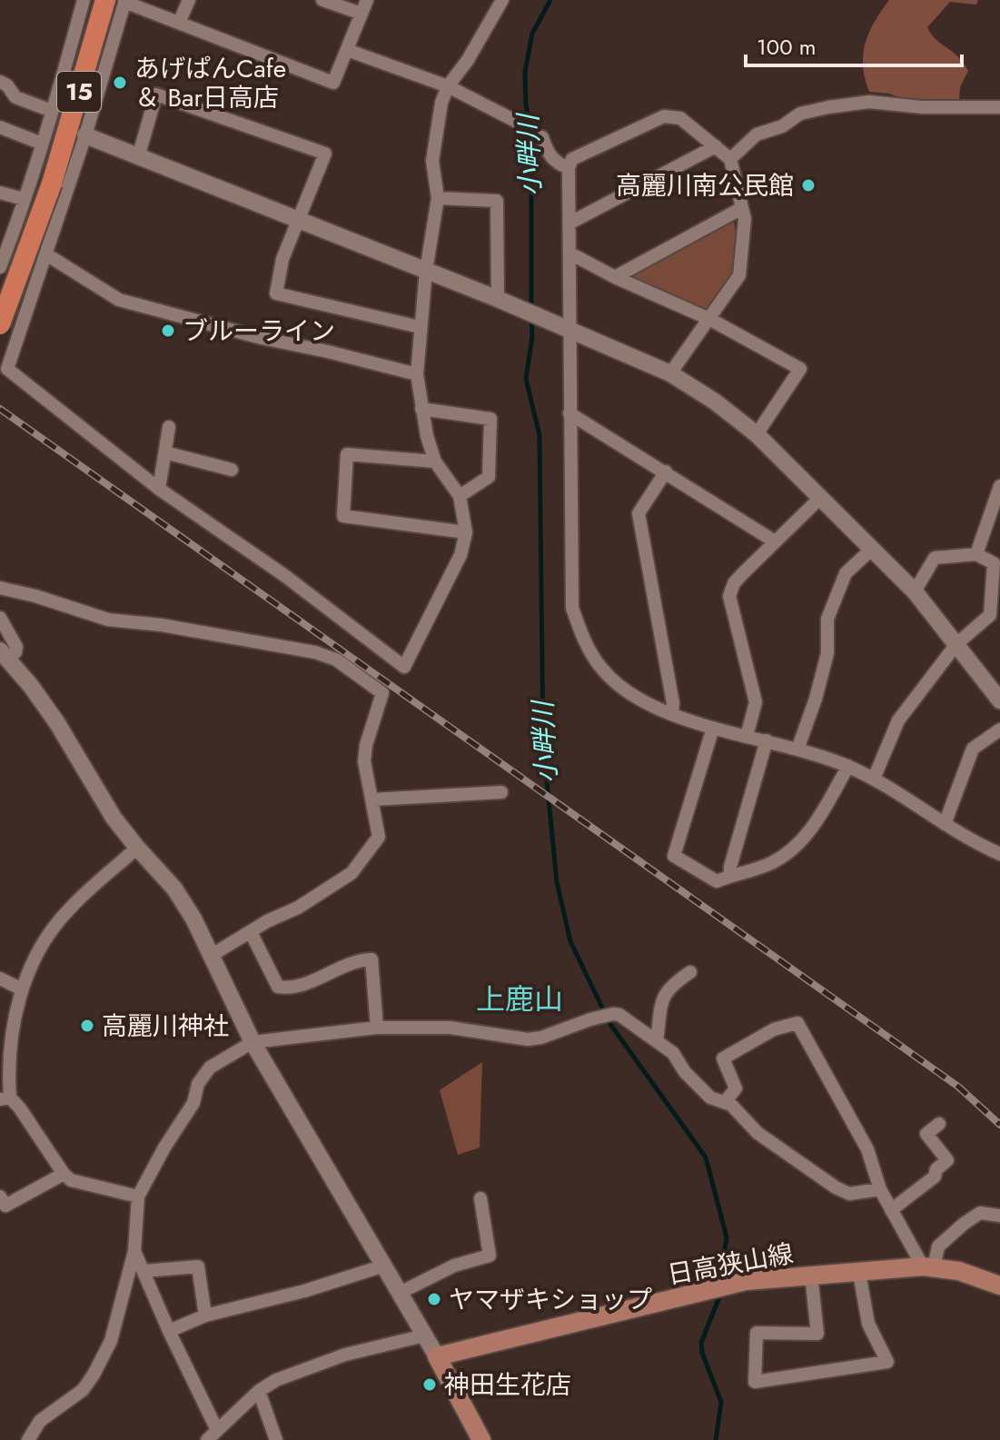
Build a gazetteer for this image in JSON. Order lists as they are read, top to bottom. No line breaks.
{"streets":{"main road":["15","日高狭山線"]},"districts":["上鹿山"],"water":["小畔川"],"places":["あげぱんCafe ＆ Bar日高店","高麗川南公民館","ブルーライン","高麗川神社","ヤマザキショップ","神田生花店"],"scale_bar":"100 m"}
